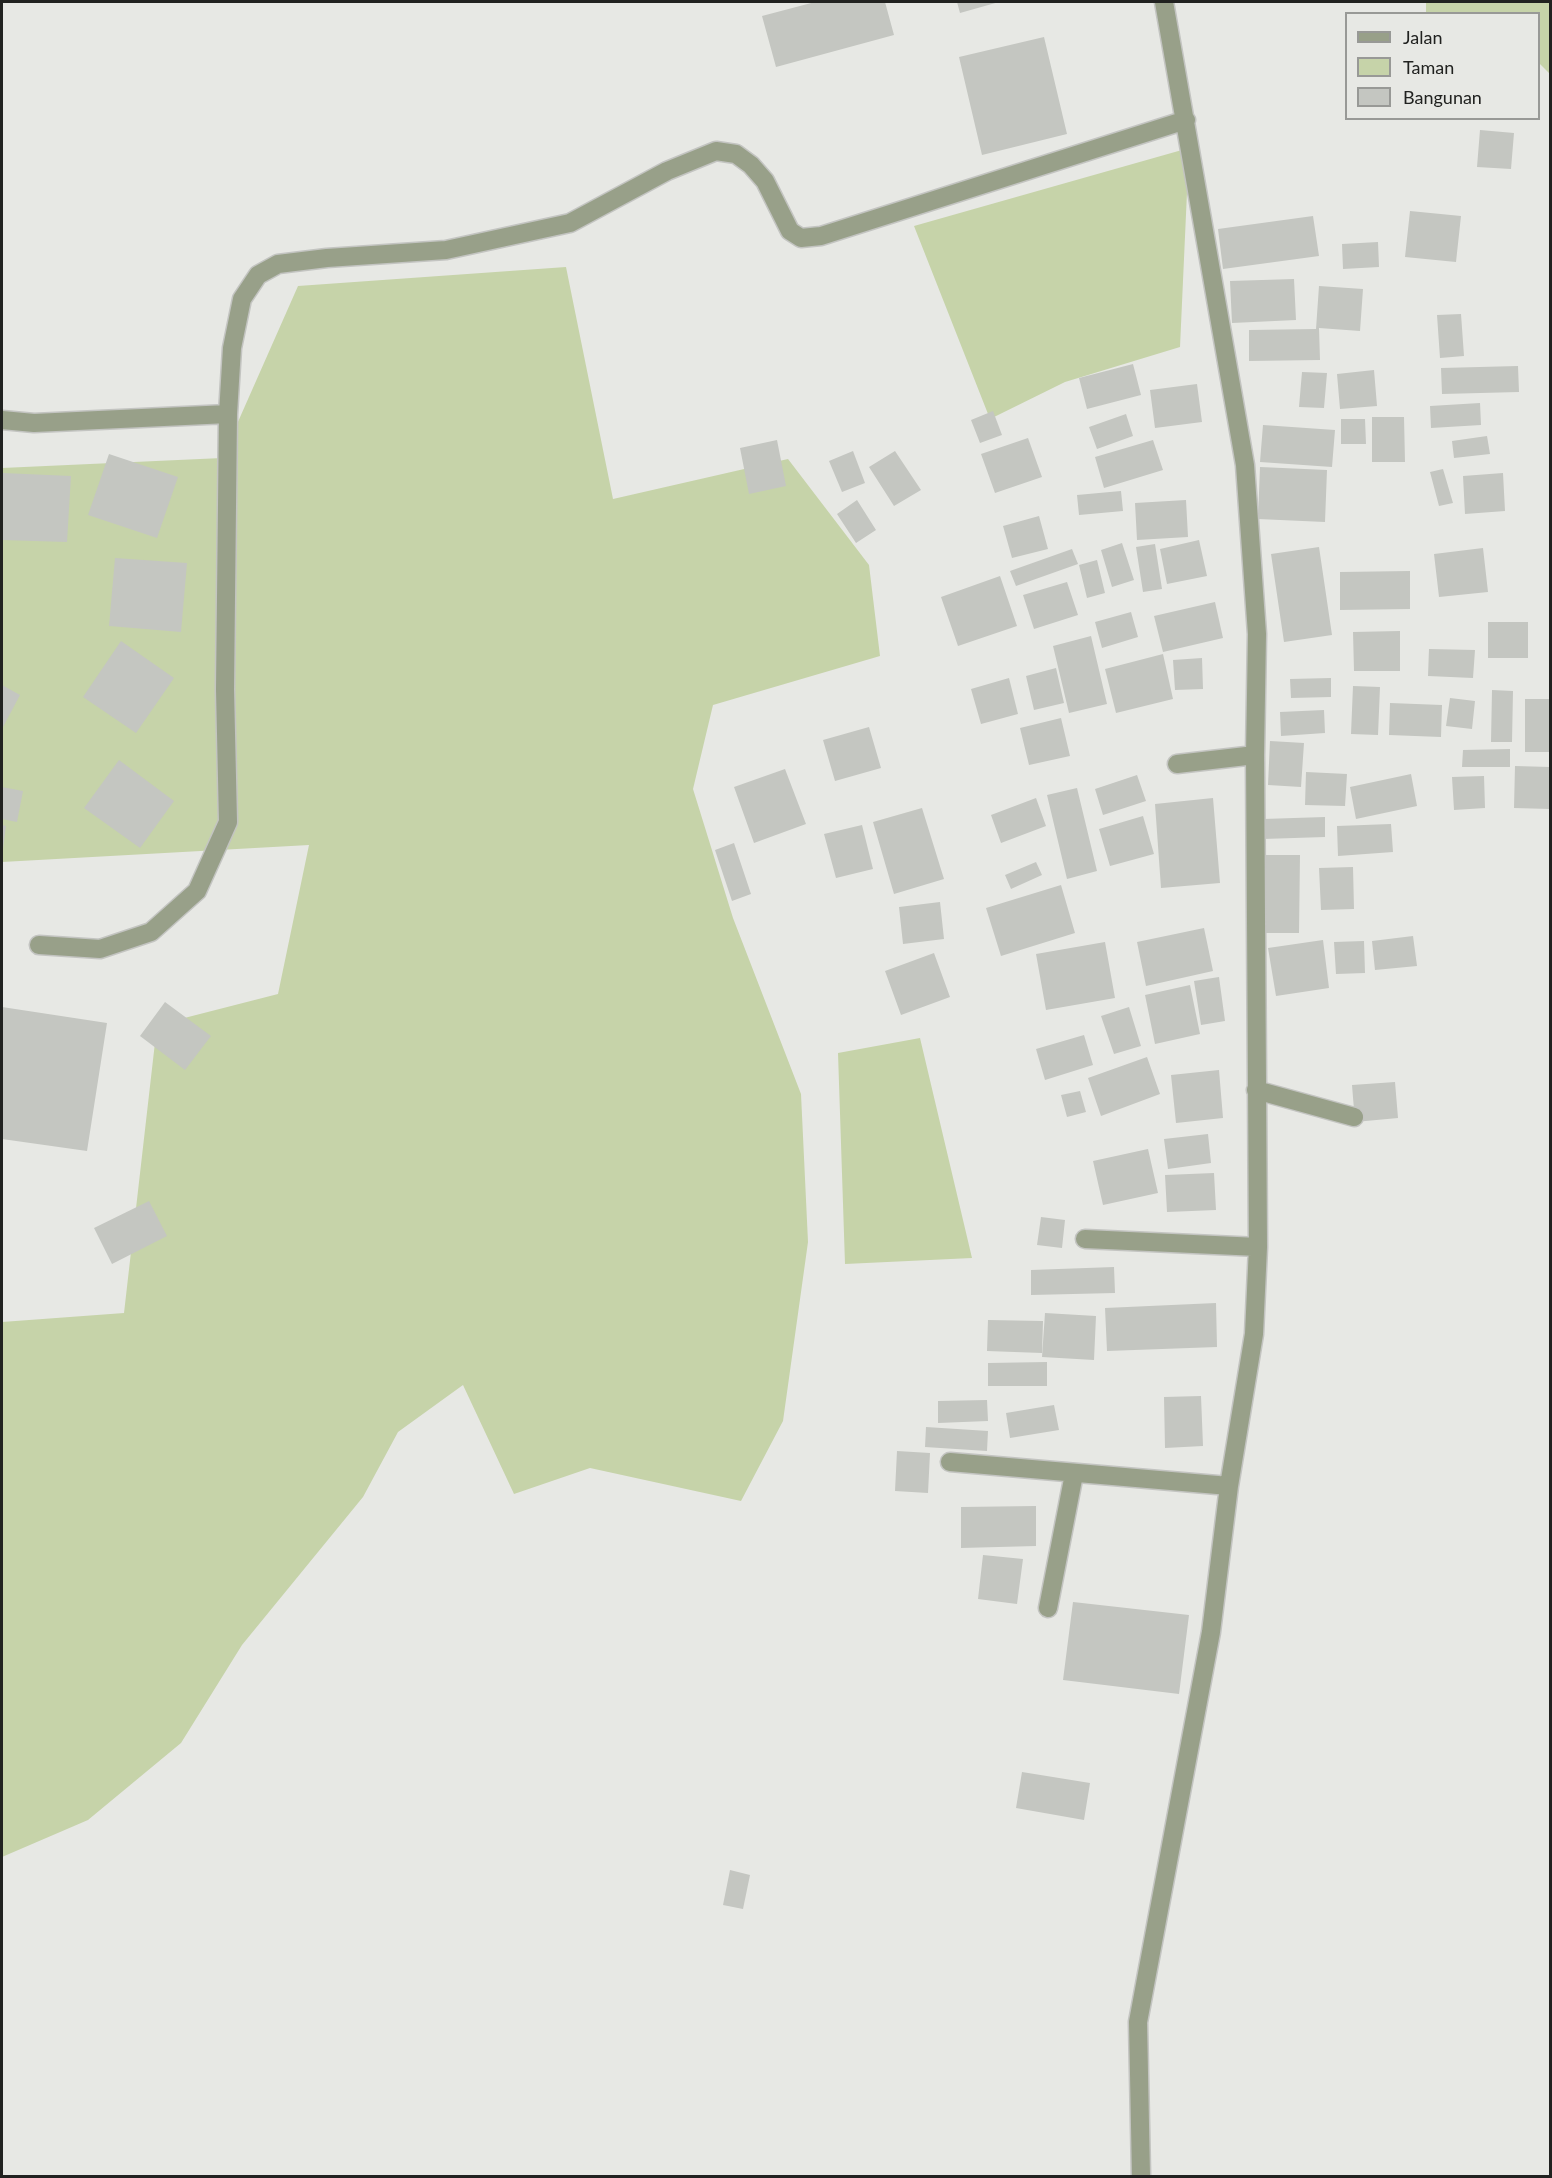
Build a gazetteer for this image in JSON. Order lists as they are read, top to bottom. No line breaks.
{"legend":["Jalan","Taman","Bangunan"]}
